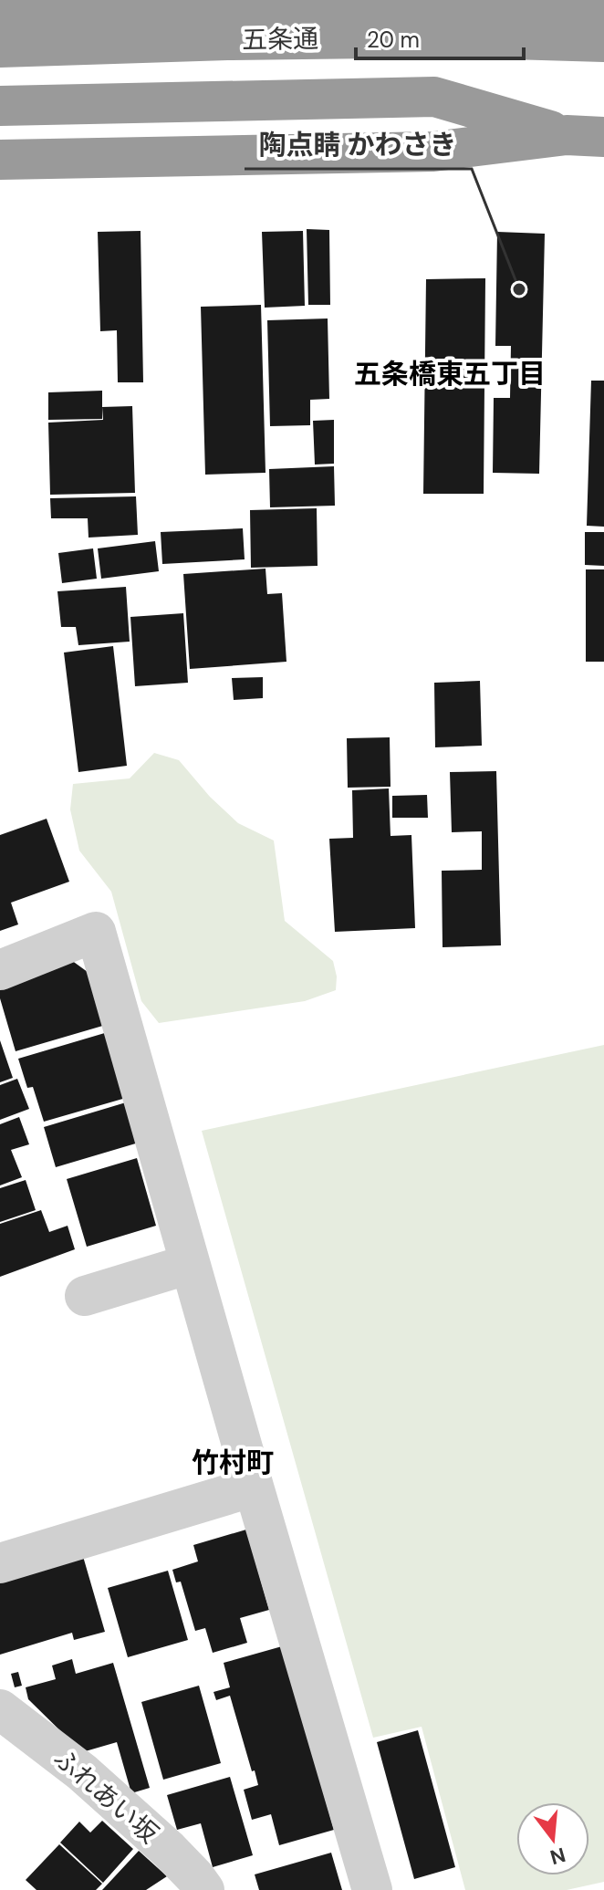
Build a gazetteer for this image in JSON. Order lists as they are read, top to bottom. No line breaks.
{"streets":{"highway":["五条通"],"street":["ふれあい坂"]},"districts":["五条橋東五丁目","竹村町"],"places":["陶点睛 かわさき"],"scale_bar":"20 m","north":"bottom"}
